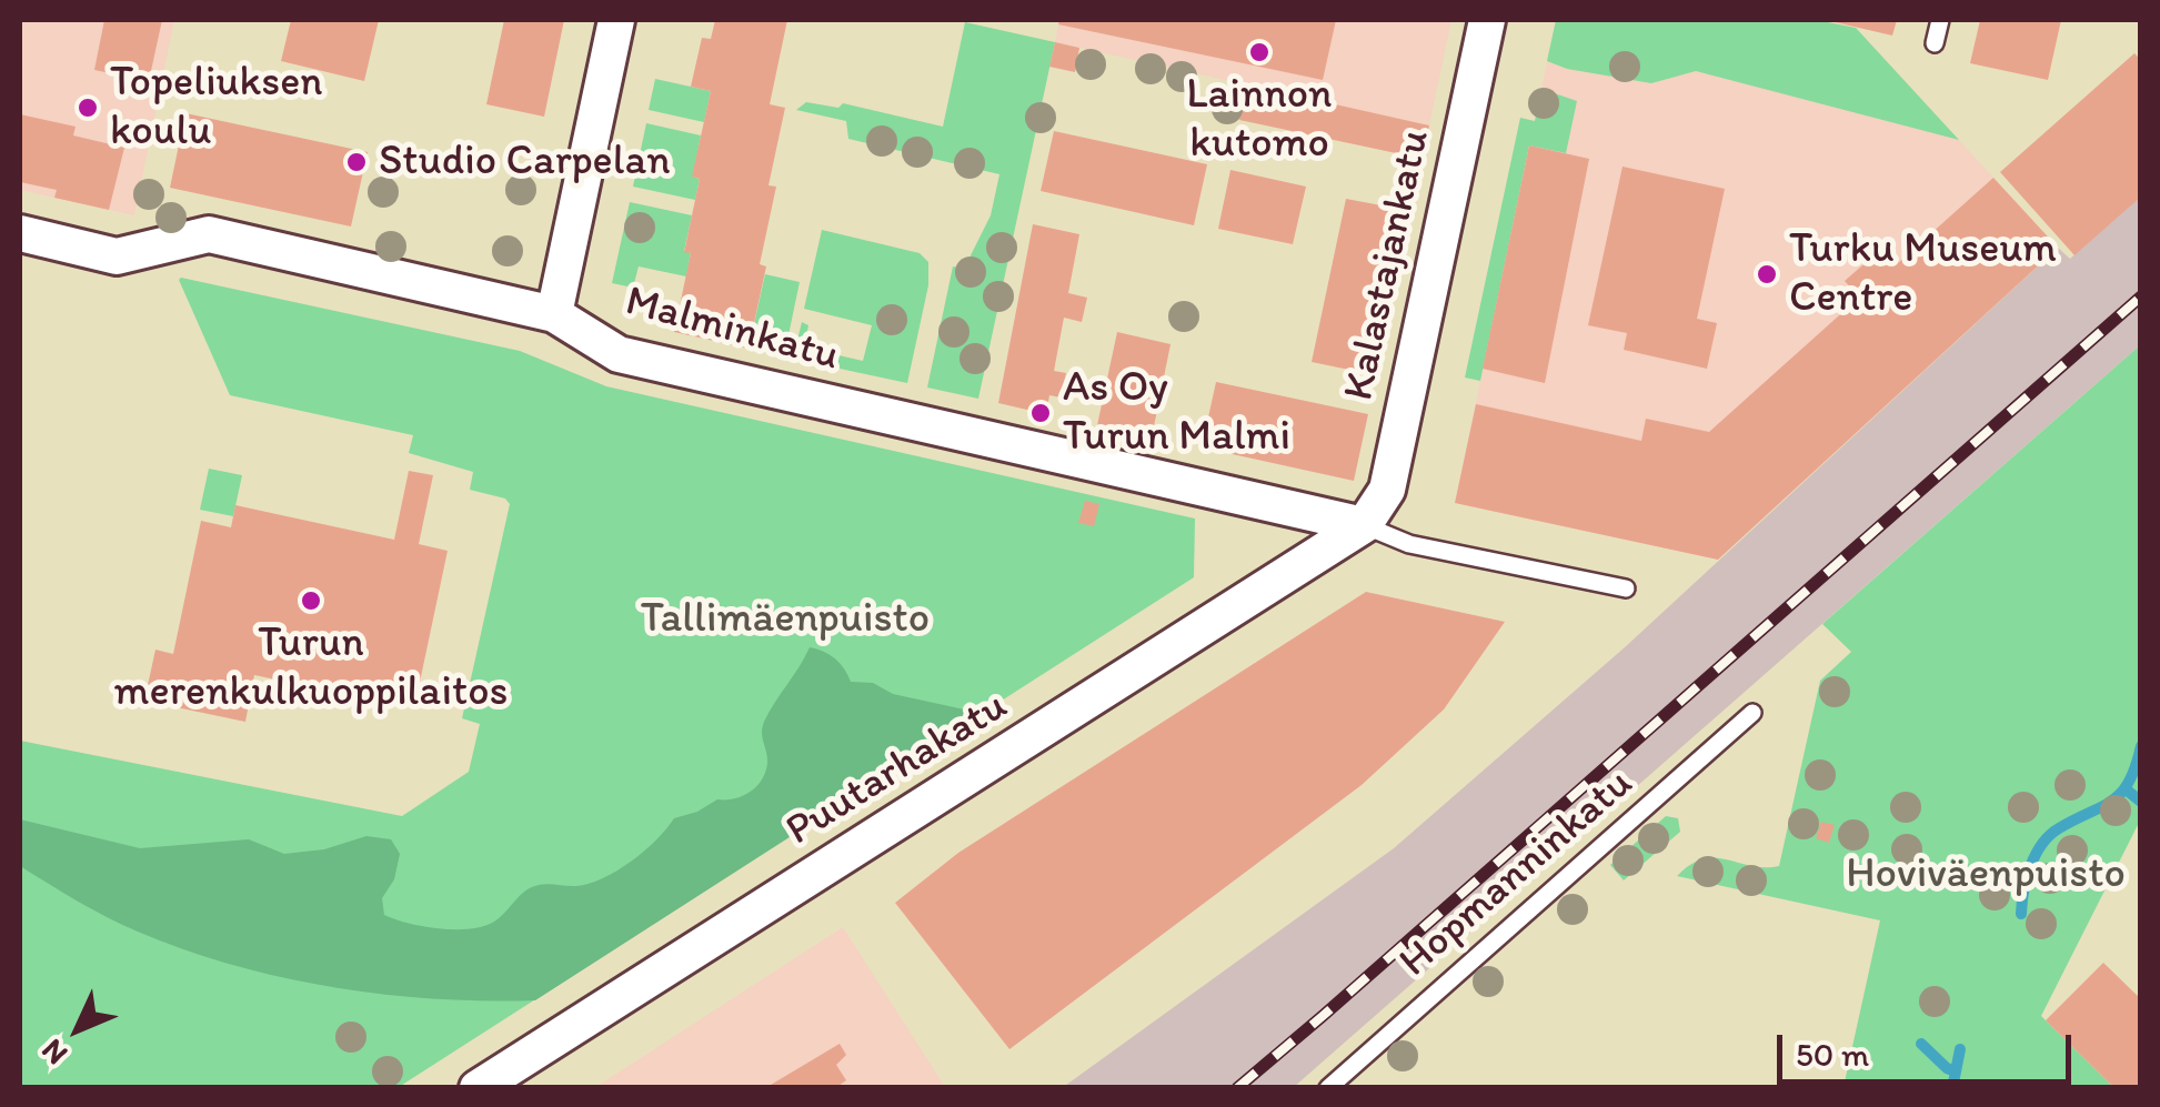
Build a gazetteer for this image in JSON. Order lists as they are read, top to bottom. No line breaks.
{"streets":{"street":["Kalastajankatu","Malminkatu","Puutarhakatu"],"lane":["Hopmanninkatu"]},"crossings":[["Kalastajankatu","Malminkatu"],["Kalastajankatu","Puutarhakatu"],["Malminkatu","Puutarhakatu"]],"parks":["Tallimäenpuisto","Hoviväenpuisto"],"places":["Lainnon kutomo","Topeliuksen koulu","Studio Carpelan","Turku Museum Centre","As Oy Turun Malmi","Turun merenkulkuoppilaitos"],"scale_bar":"50 m","north":"bottom left"}
